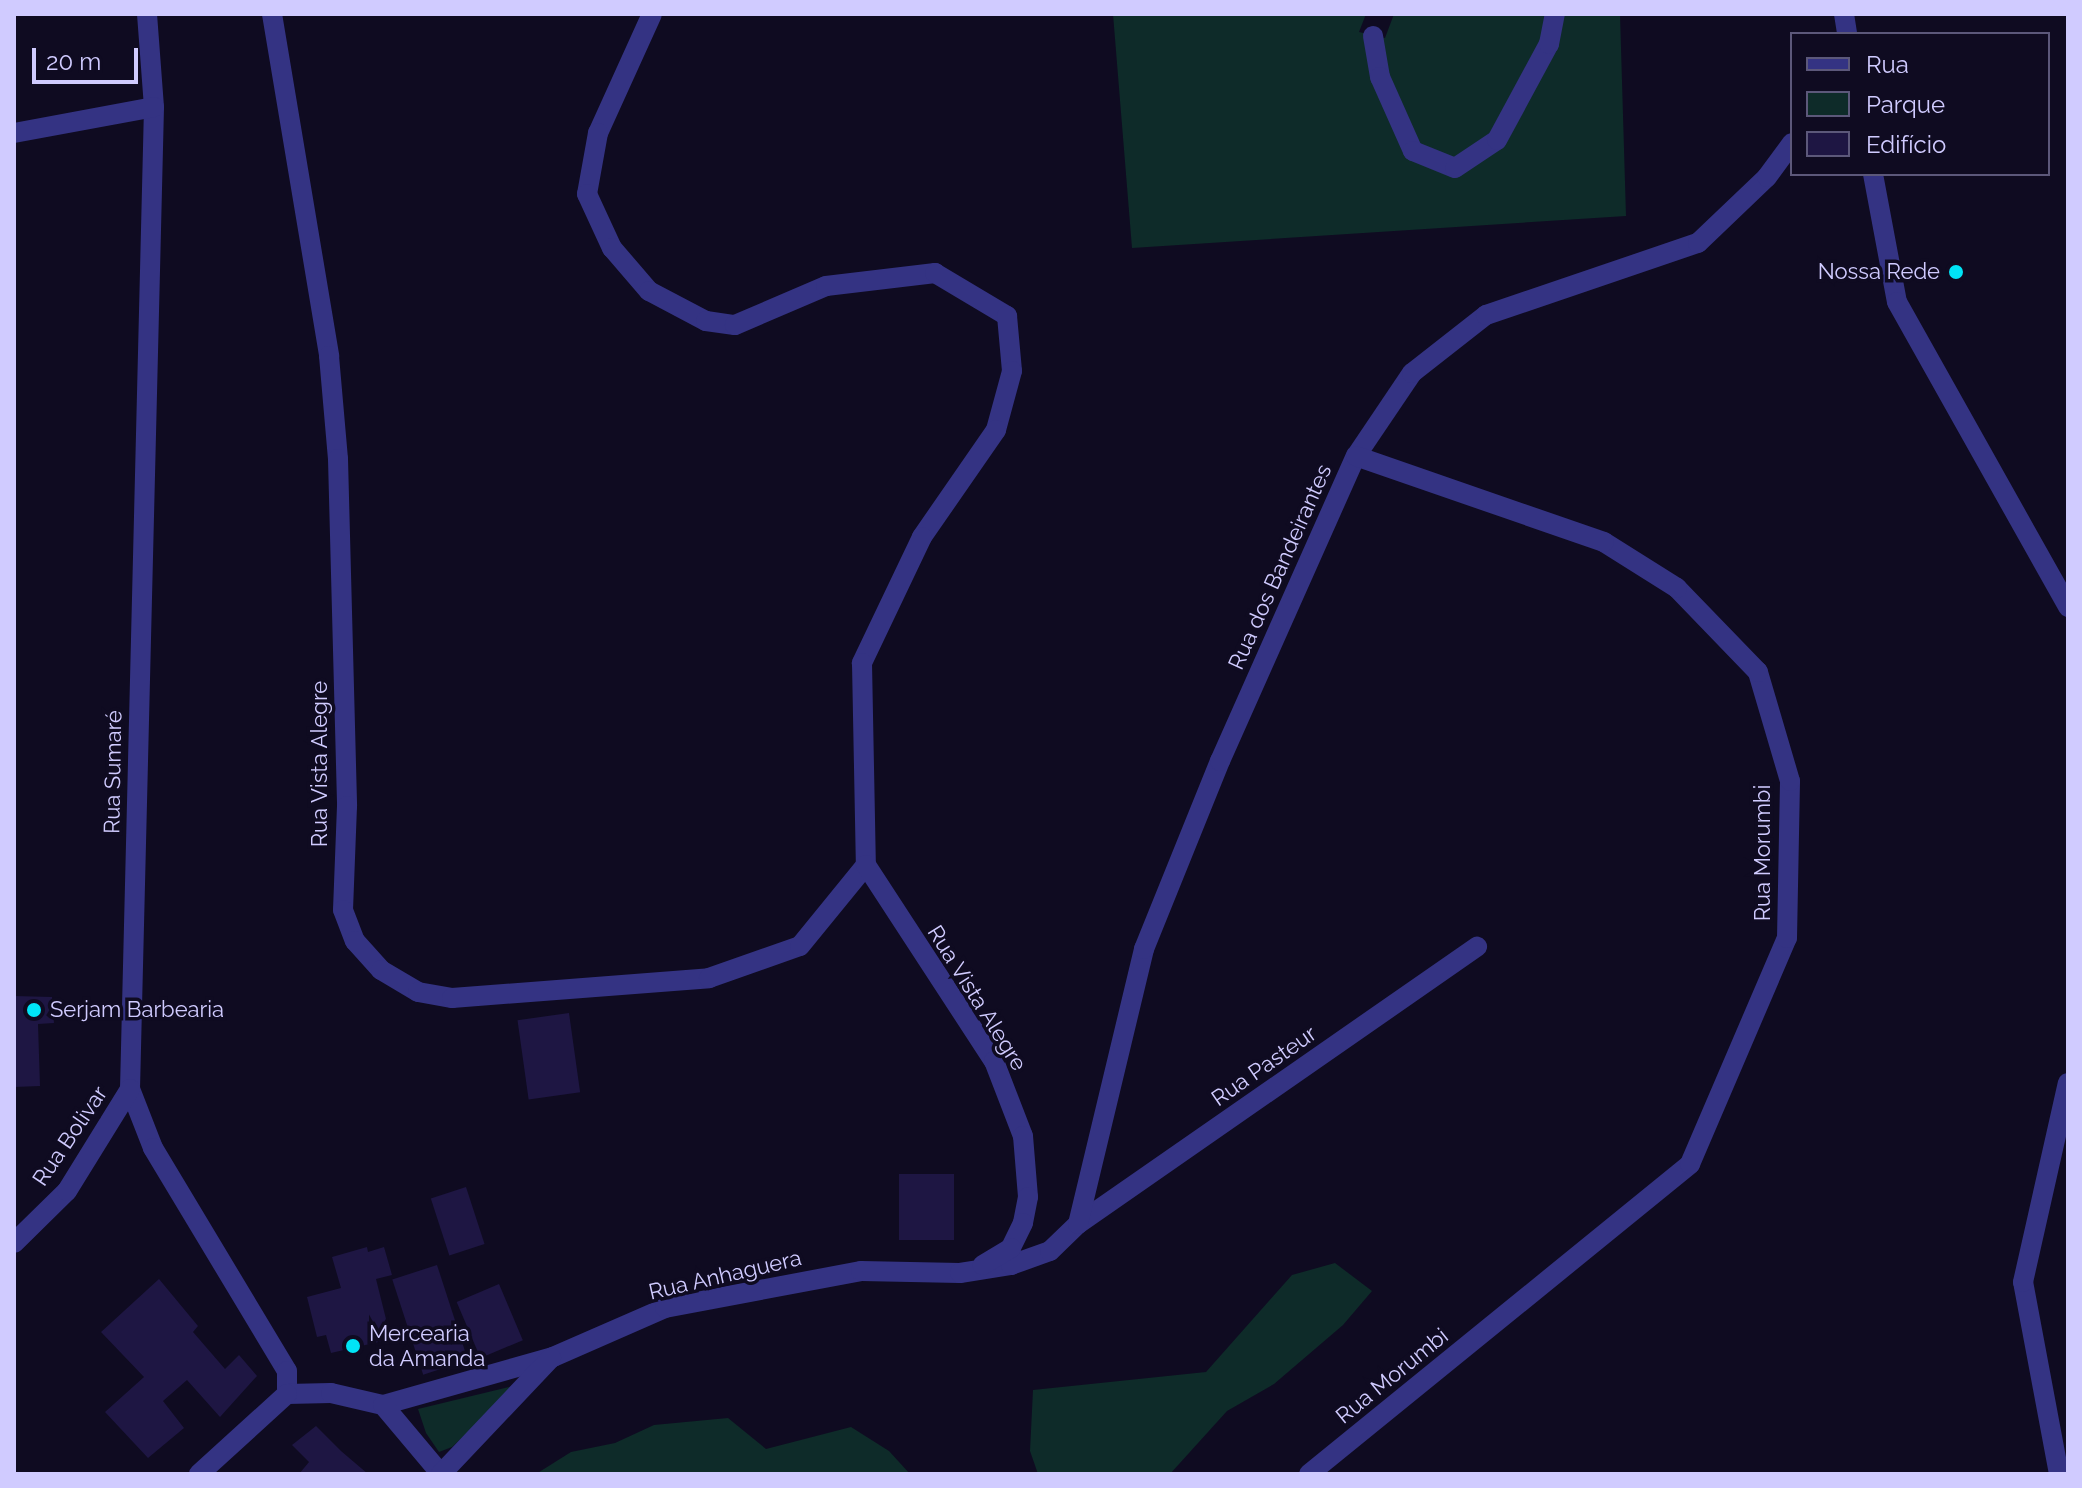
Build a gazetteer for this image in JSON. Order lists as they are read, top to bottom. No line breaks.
{"streets":{"street":["Rua dos Bandeirantes","Rua Vista Alegre","Rua Sumaré","Rua Morumbi","Rua Pasteur","Rua Bolivar","Rua Anhaguera"]},"crossings":[["Rua dos Bandeirantes","Rua Morumbi"],["Rua dos Bandeirantes","Rua Pasteur"],["Rua dos Bandeirantes","Rua Anhaguera"],["Rua Vista Alegre","Rua Anhaguera"],["Rua Sumaré","Rua Bolivar"],["Rua Pasteur","Rua Anhaguera"]],"places":["Nossa Rede","Serjam Barbearia","Mercearia da Amanda"],"legend":["Rua","Parque","Edifício"],"scale_bar":"20 m"}
